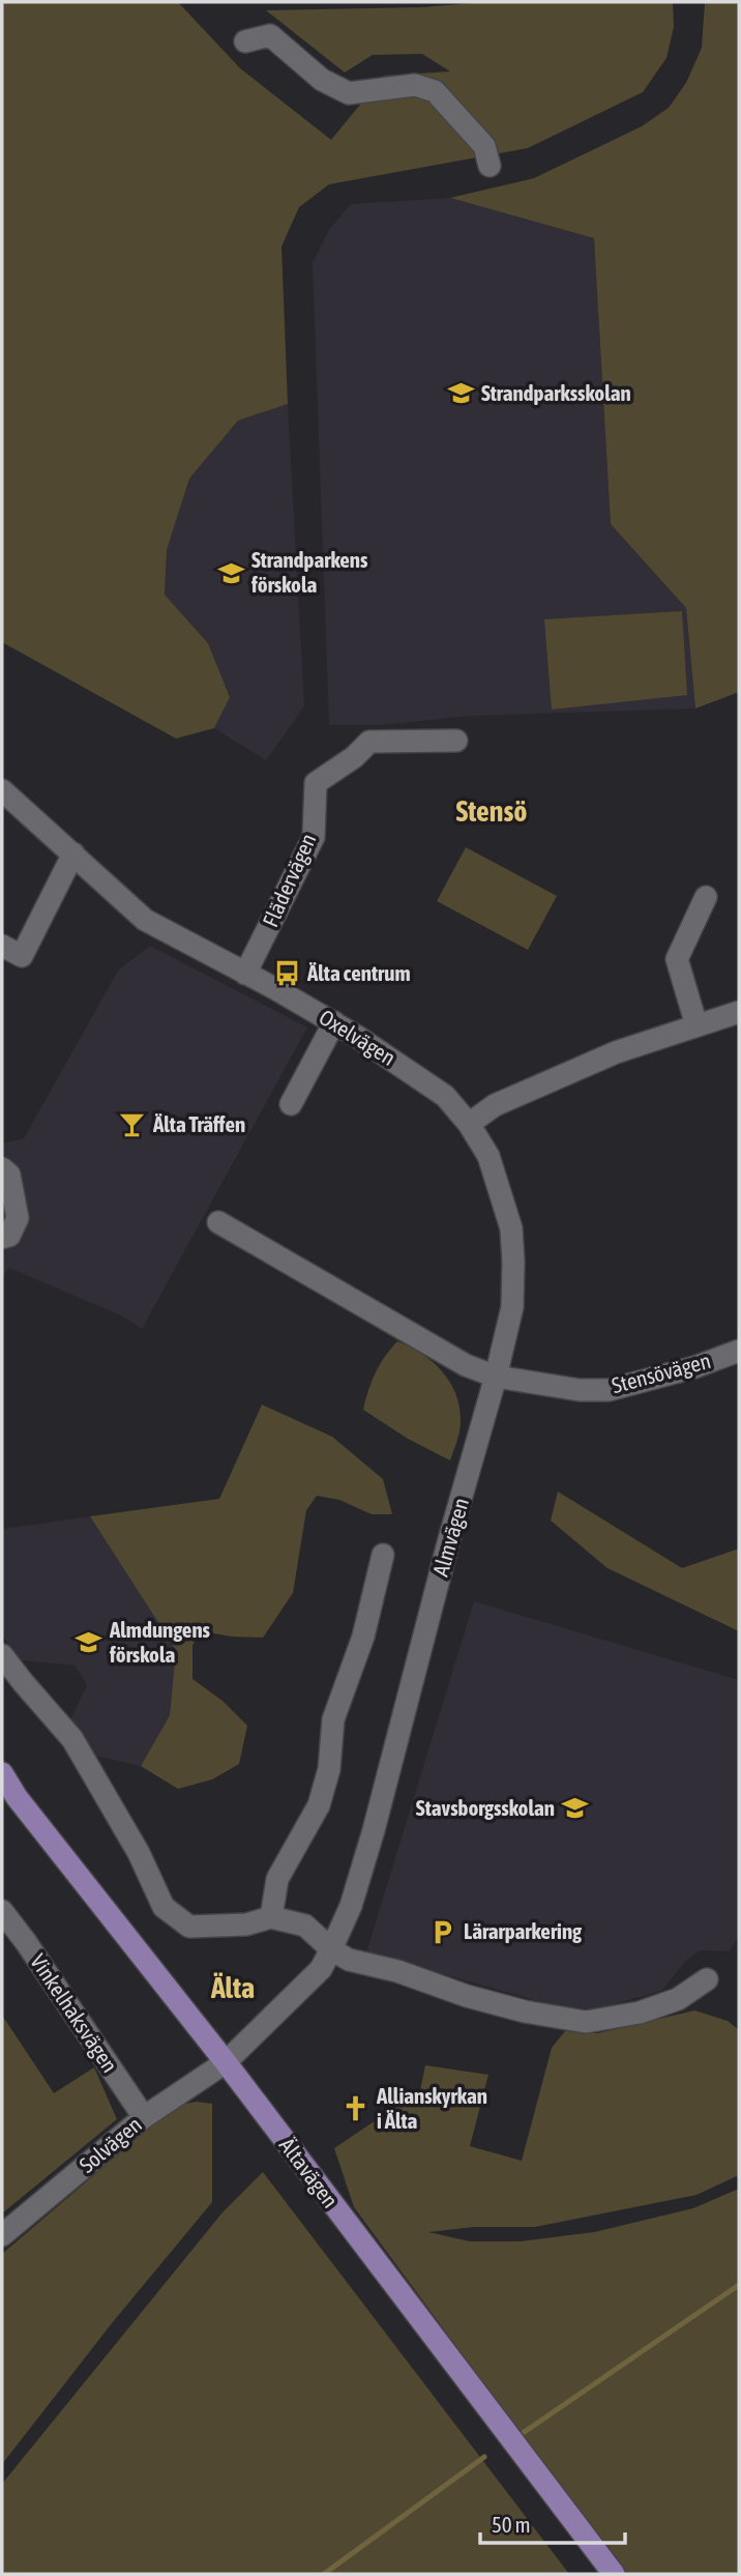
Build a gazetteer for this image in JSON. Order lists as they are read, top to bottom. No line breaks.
{"streets":{"main road":["Ältavägen"],"street":["Flädervägen","Oxelvägen","Stensövägen","Almvägen","Vinkelhaksvägen","Solvägen"]},"crossings":[["Flädervägen","Oxelvägen"],["Oxelvägen","Almvägen"],["Stensövägen","Almvägen"],["Almvägen","Solvägen"],["Almvägen","Ältavägen"],["Vinkelhaksvägen","Solvägen"],["Solvägen","Ältavägen"]],"districts":["Stensö","Älta"],"places":{"school or university":["Strandparksskolan","Strandparkens förskola","Almdungens förskola","Stavsborgsskolan"],"bus stop":["Älta centrum"],"bar":["Älta Träffen"],"parking":["Lärarparkering"],"church":["Allianskyrkan i Älta"]},"scale_bar":"50 m"}
